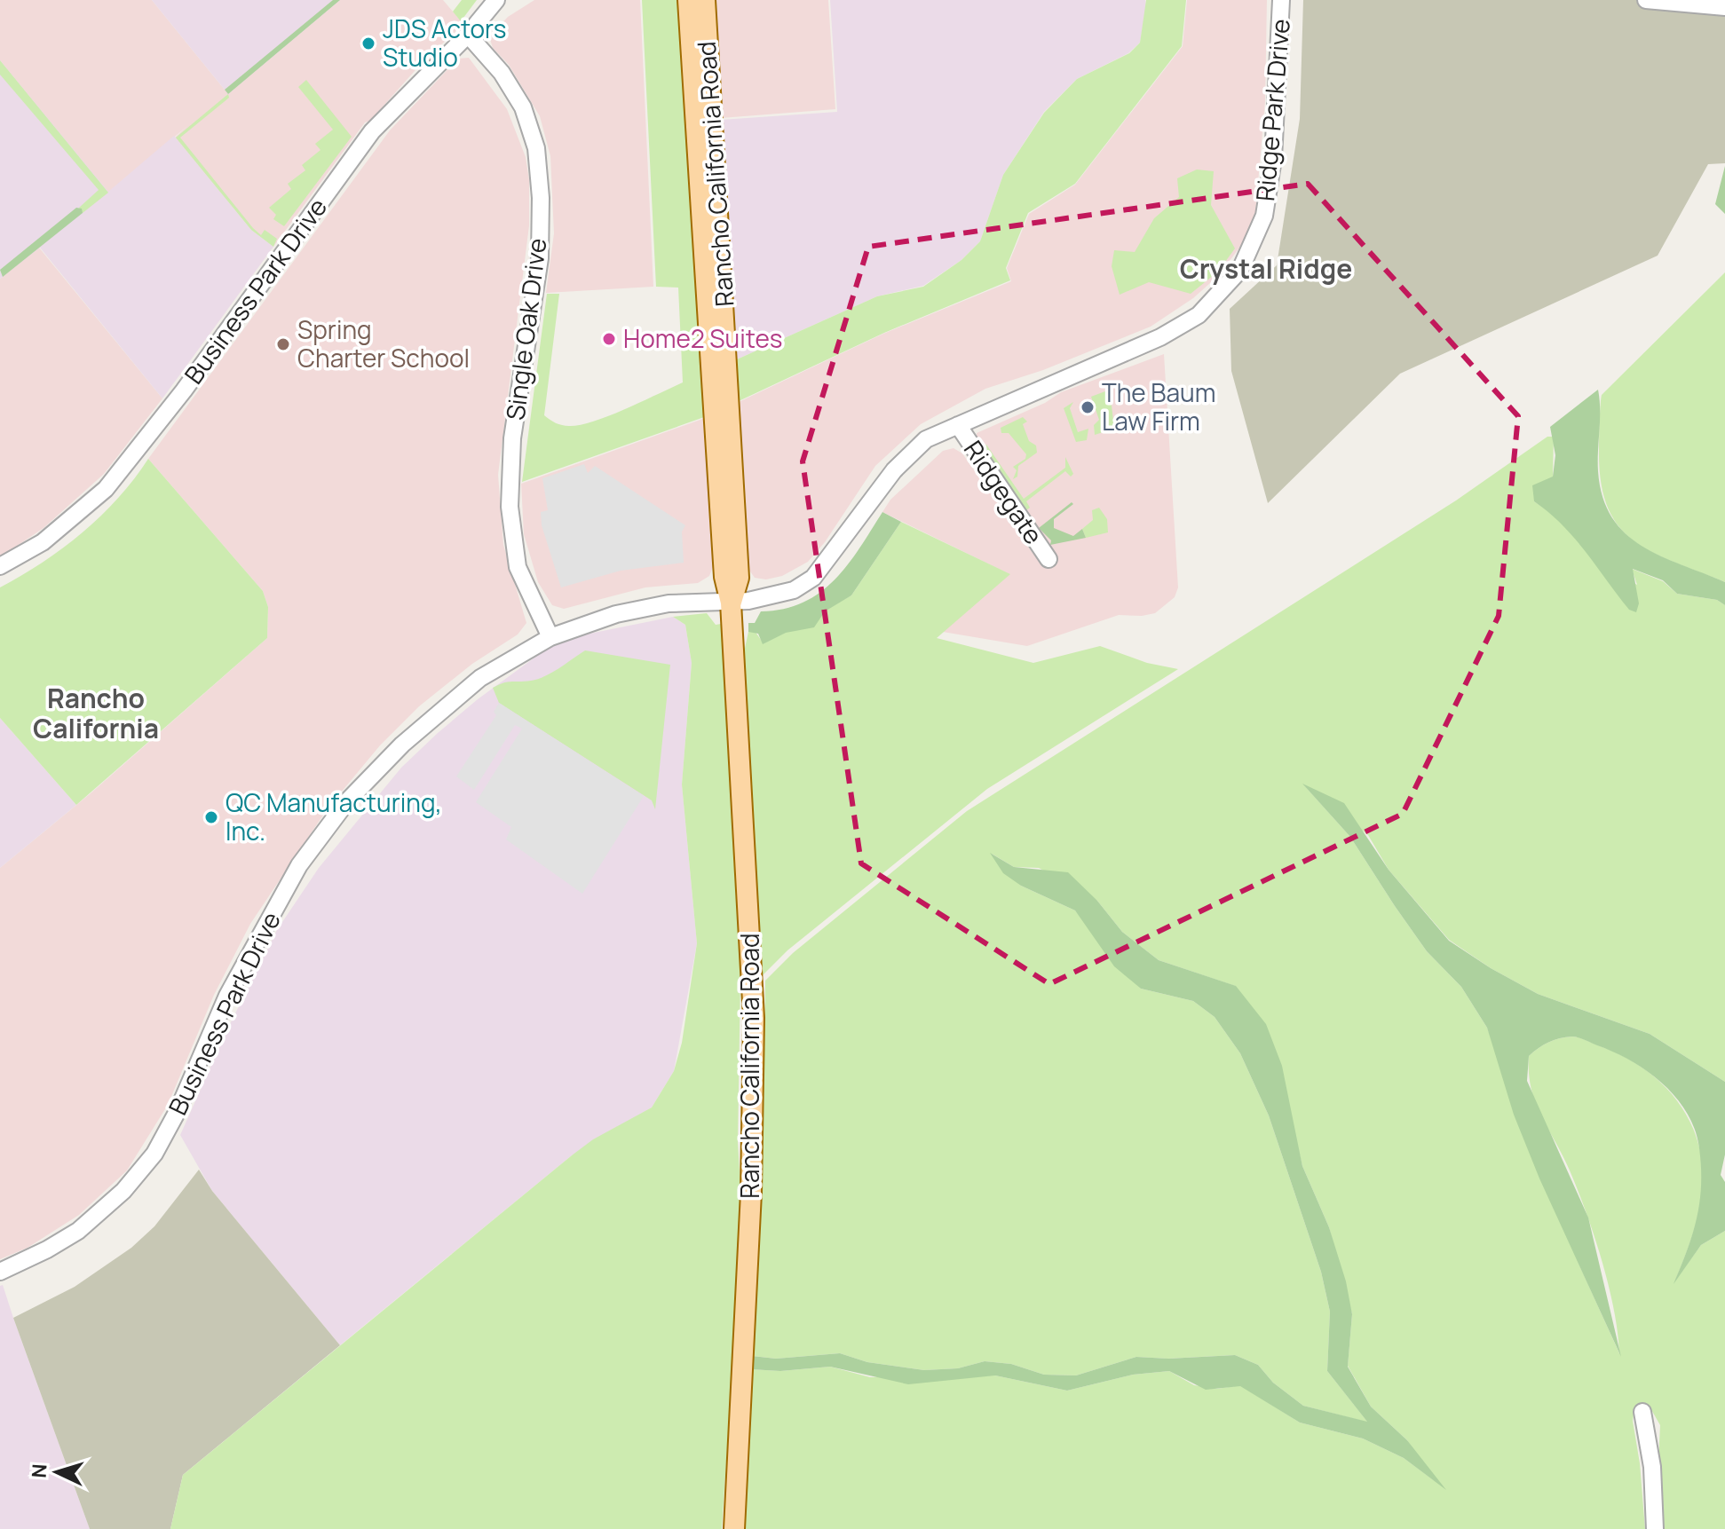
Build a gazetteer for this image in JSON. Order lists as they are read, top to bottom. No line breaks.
{"streets":{"main road":["Rancho California Road"],"street":["Ridge Park Drive","Business Park Drive","Single Oak Drive","Ridgegate"]},"crossings":[["Ridge Park Drive","Rancho California Road"],["Ridge Park Drive","Business Park Drive"],["Ridge Park Drive","Ridgegate"],["Rancho California Road","Business Park Drive"],["Business Park Drive","Single Oak Drive"]],"districts":["Crystal Ridge","Rancho California"],"places":["JDS Actors Studio","Home2 Suites","Spring Charter School","The Baum Law Firm","QC Manufacturing, Inc."],"north":"left"}
